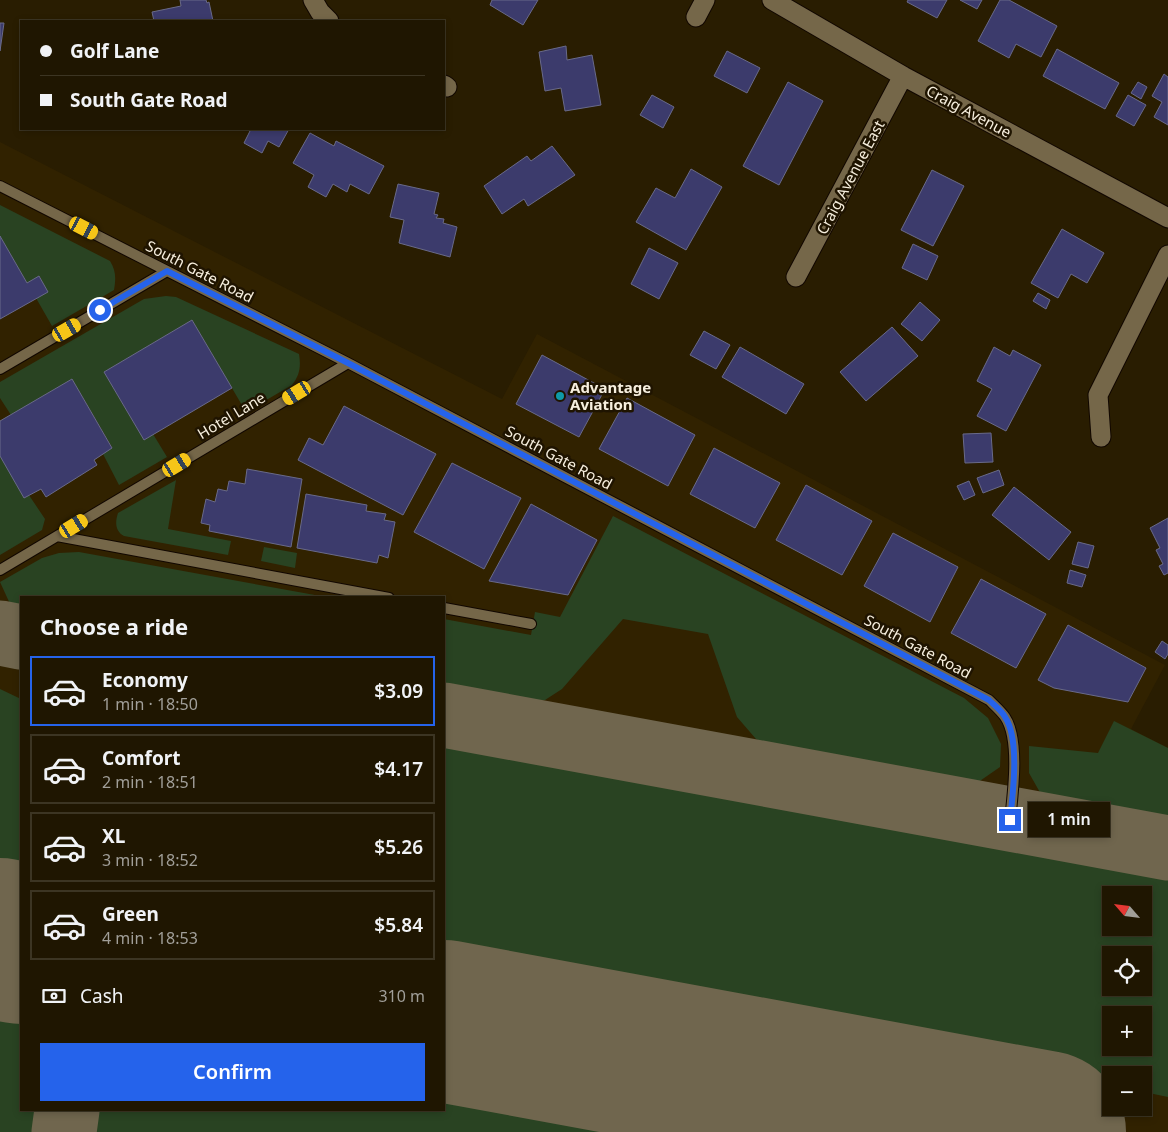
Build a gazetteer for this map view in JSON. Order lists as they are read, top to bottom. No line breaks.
{"streets":{"street":["Craig Avenue","Craig Avenue East"],"lane":["South Gate Road","Hotel Lane"]},"crossings":[["Craig Avenue","Craig Avenue East"],["South Gate Road","Hotel Lane"]],"places":["Advantage Aviation"],"north":"top left","page":{"banner":["Golf Lane","South Gate Road"],"heading":"Choose a ride","list":[{"name":"Economy","note":"1 min · 18:50","value":"$3.09"},{"name":"Comfort","note":"2 min · 18:51","value":"$4.17"},{"name":"XL","note":"3 min · 18:52","value":"$5.26"},{"name":"Green","note":"4 min · 18:53","value":"$5.84"}],"bubble":"1 min","map_buttons":["+","−"],"pay":["Cash","310 m"],"buttons":"Confirm"}}
